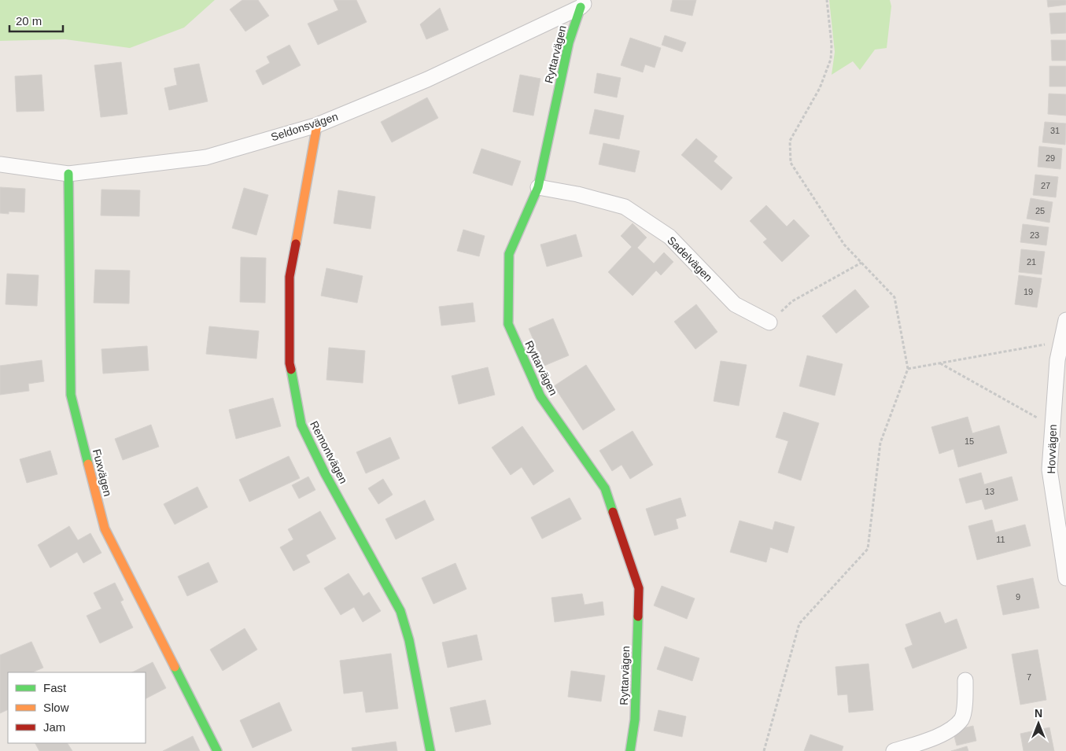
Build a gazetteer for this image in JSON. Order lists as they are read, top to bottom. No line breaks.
{"streets":{"street":["Ryttarvägen","Seldonsvägen","Sadelvägen","Hovvägen","Remontvägen","Fuxvägen"]},"crossings":[["Ryttarvägen","Seldonsvägen"],["Ryttarvägen","Sadelvägen"],["Seldonsvägen","Remontvägen"],["Seldonsvägen","Fuxvägen"]],"house_numbers":["31","29","27","25","23","21","19","15","13","11","9","7"],"legend":["Fast","Slow","Jam"],"scale_bar":"20 m","north":"top"}
